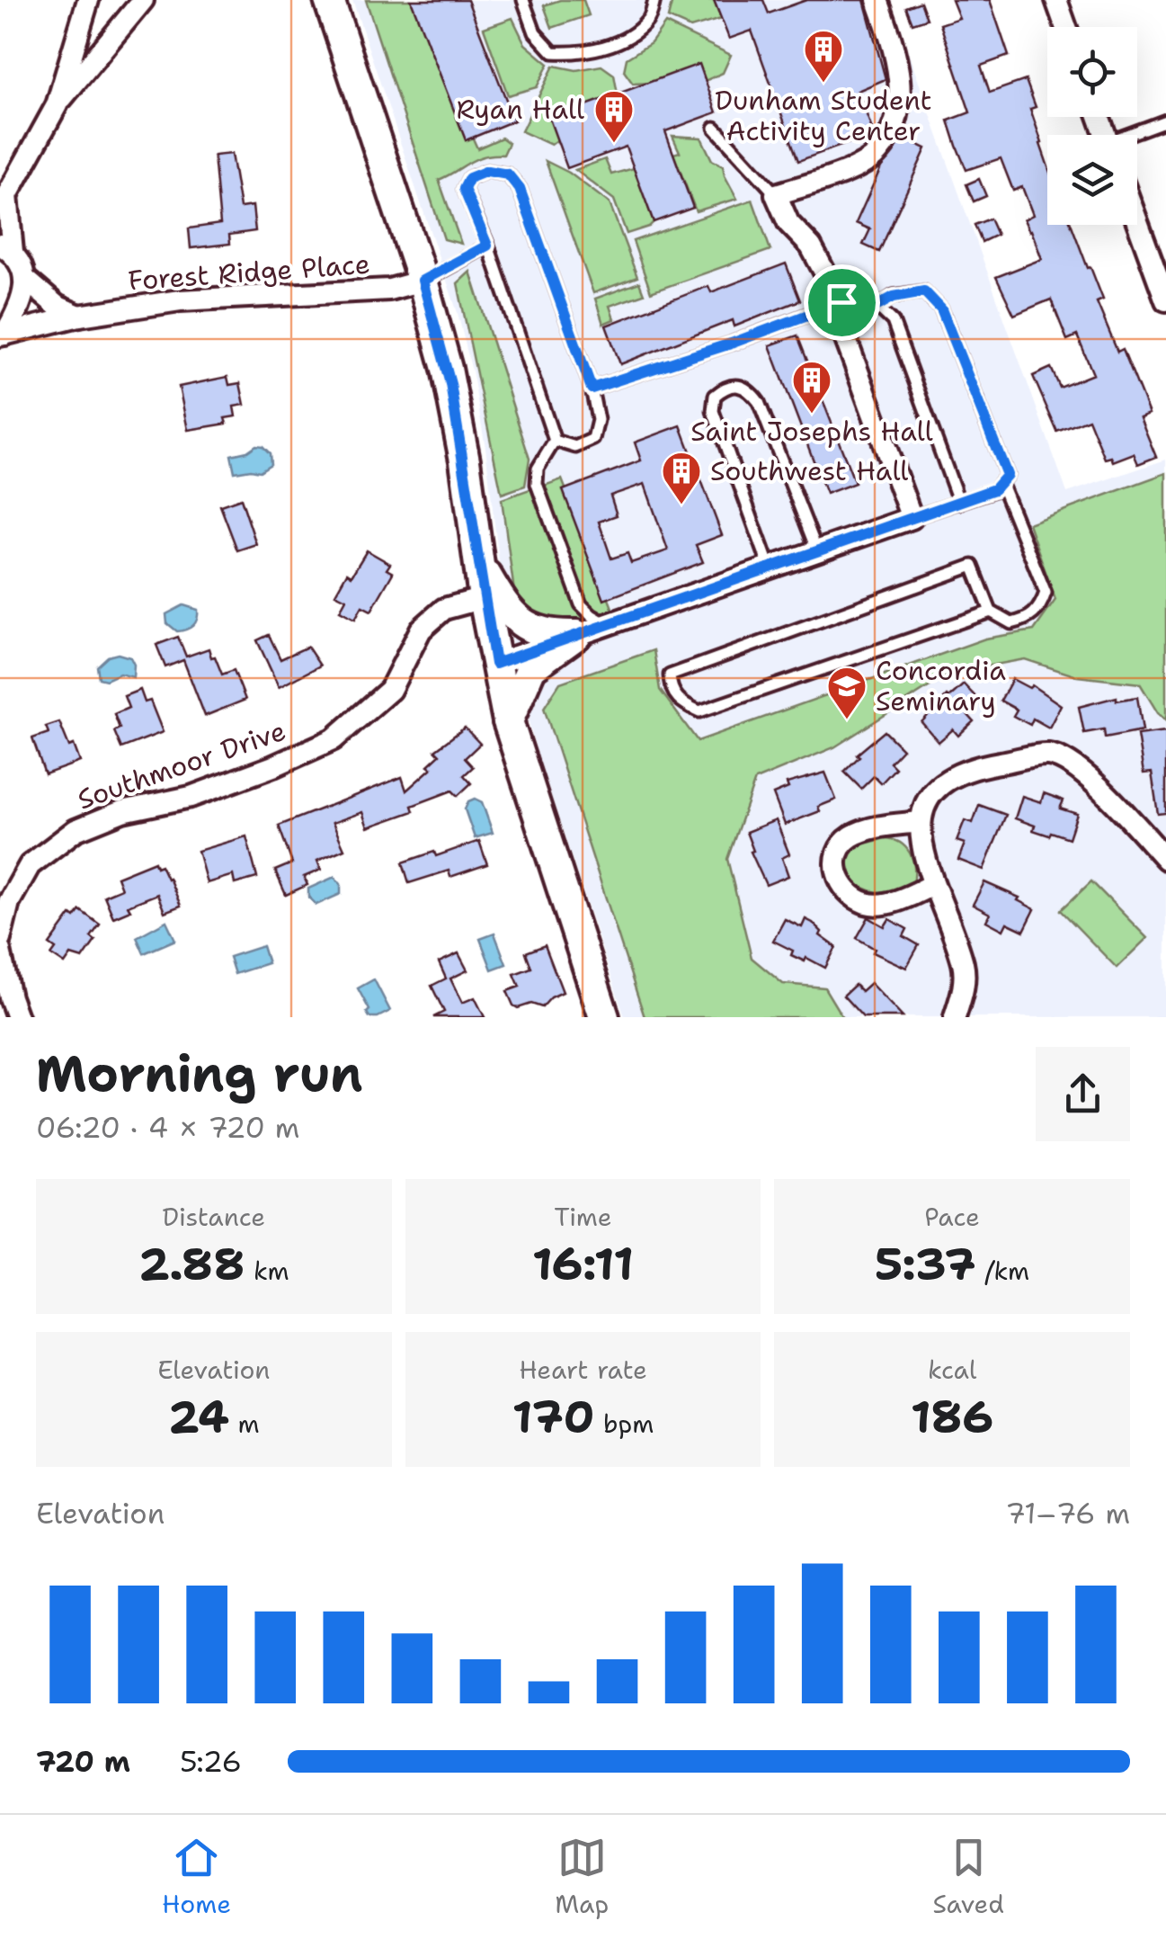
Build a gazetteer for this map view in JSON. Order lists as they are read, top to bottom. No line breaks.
{"streets":{"street":["Forest Ridge Place","Southmoor Drive"]},"places":{"building":["Dunham Student Activity Center","Ryan Hall","Saint Josephs Hall","Southwest Hall"],"school or university":["Concordia Seminary"]},"page":{"heading":["Morning run","06:20 · 4 × 720 m"],"stats":[["Distance","2.88 km"],["Time","16:11"],["Pace","5:37 /km"],["Elevation","24 m"],["Heart rate","170 bpm"],["kcal","186"]],"chart":["Elevation","71–76 m"],"list":[{"name":"720 m","note":"5:26"}],"tabs":["Home","Map","Saved"]}}
